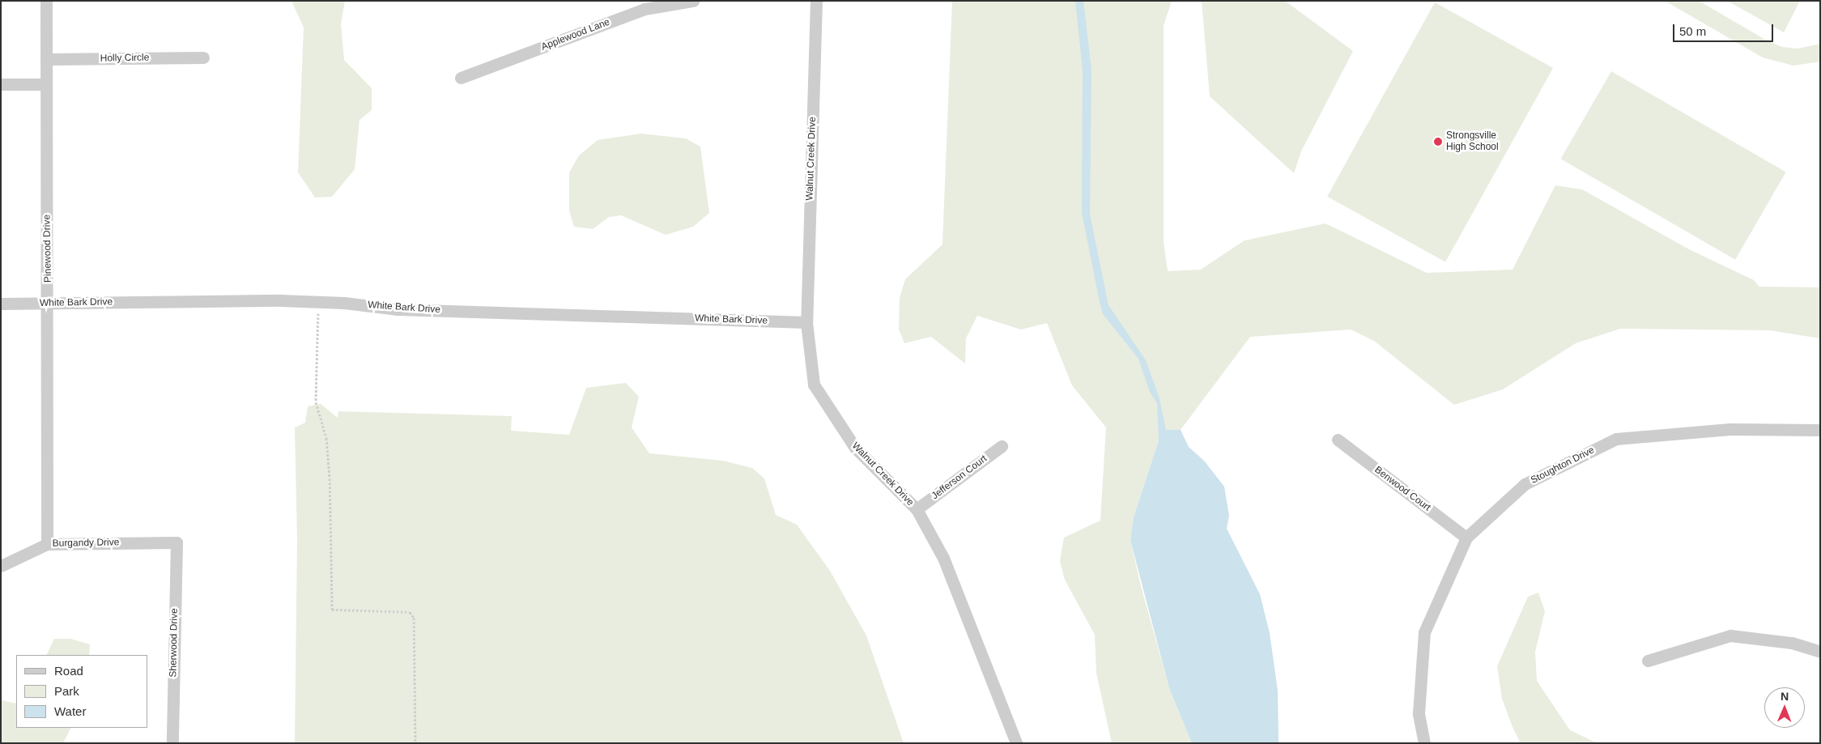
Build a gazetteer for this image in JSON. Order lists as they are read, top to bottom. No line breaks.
{"streets":{"street":["Applewood Lane","Holly Circle","Walnut Creek Drive","Pinewood Drive","White Bark Drive","Stoughton Drive","Jefferson Court","Benwood Court","Burgandy Drive","Sherwood Drive"]},"crossings":[["Holly Circle","Pinewood Drive"],["Walnut Creek Drive","White Bark Drive"],["Walnut Creek Drive","Jefferson Court"],["Pinewood Drive","White Bark Drive"],["Pinewood Drive","Burgandy Drive"],["Stoughton Drive","Benwood Court"],["Burgandy Drive","Sherwood Drive"]],"places":["Strongsville High School"],"legend":["Road","Park","Water"],"scale_bar":"50 m","north":"top"}
